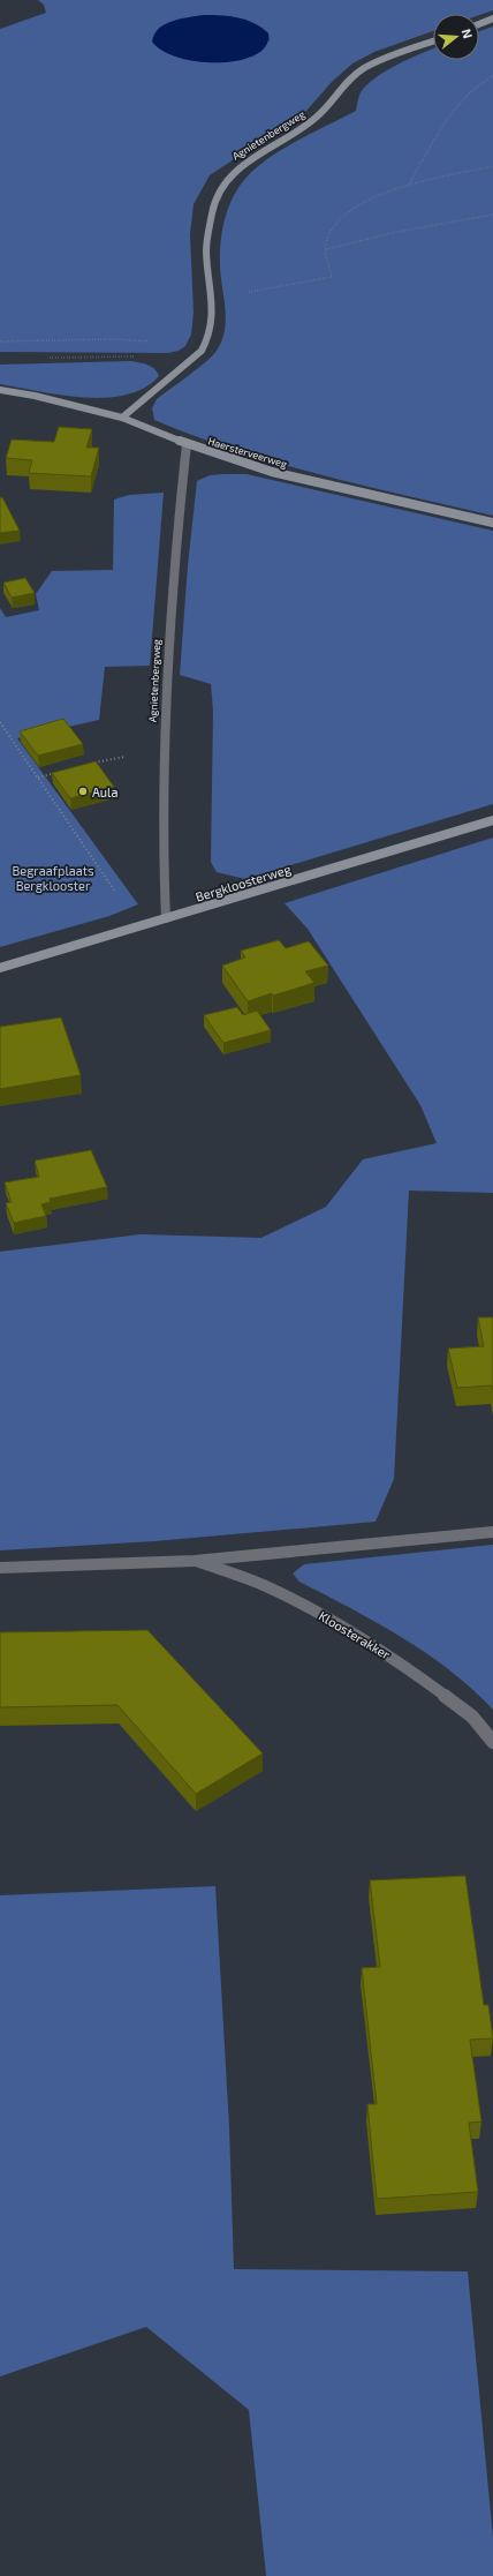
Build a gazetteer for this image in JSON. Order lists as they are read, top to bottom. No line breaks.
{"streets":{"street":["Agnietenbergweg","Haersterveerweg","Bergkloosterweg","Kloosterakker"]},"crossings":[["Agnietenbergweg","Haersterveerweg"],["Agnietenbergweg","Bergkloosterweg"]],"parks":["Begraafplaats Bergklooster"],"places":["Aula"],"north":"right"}
